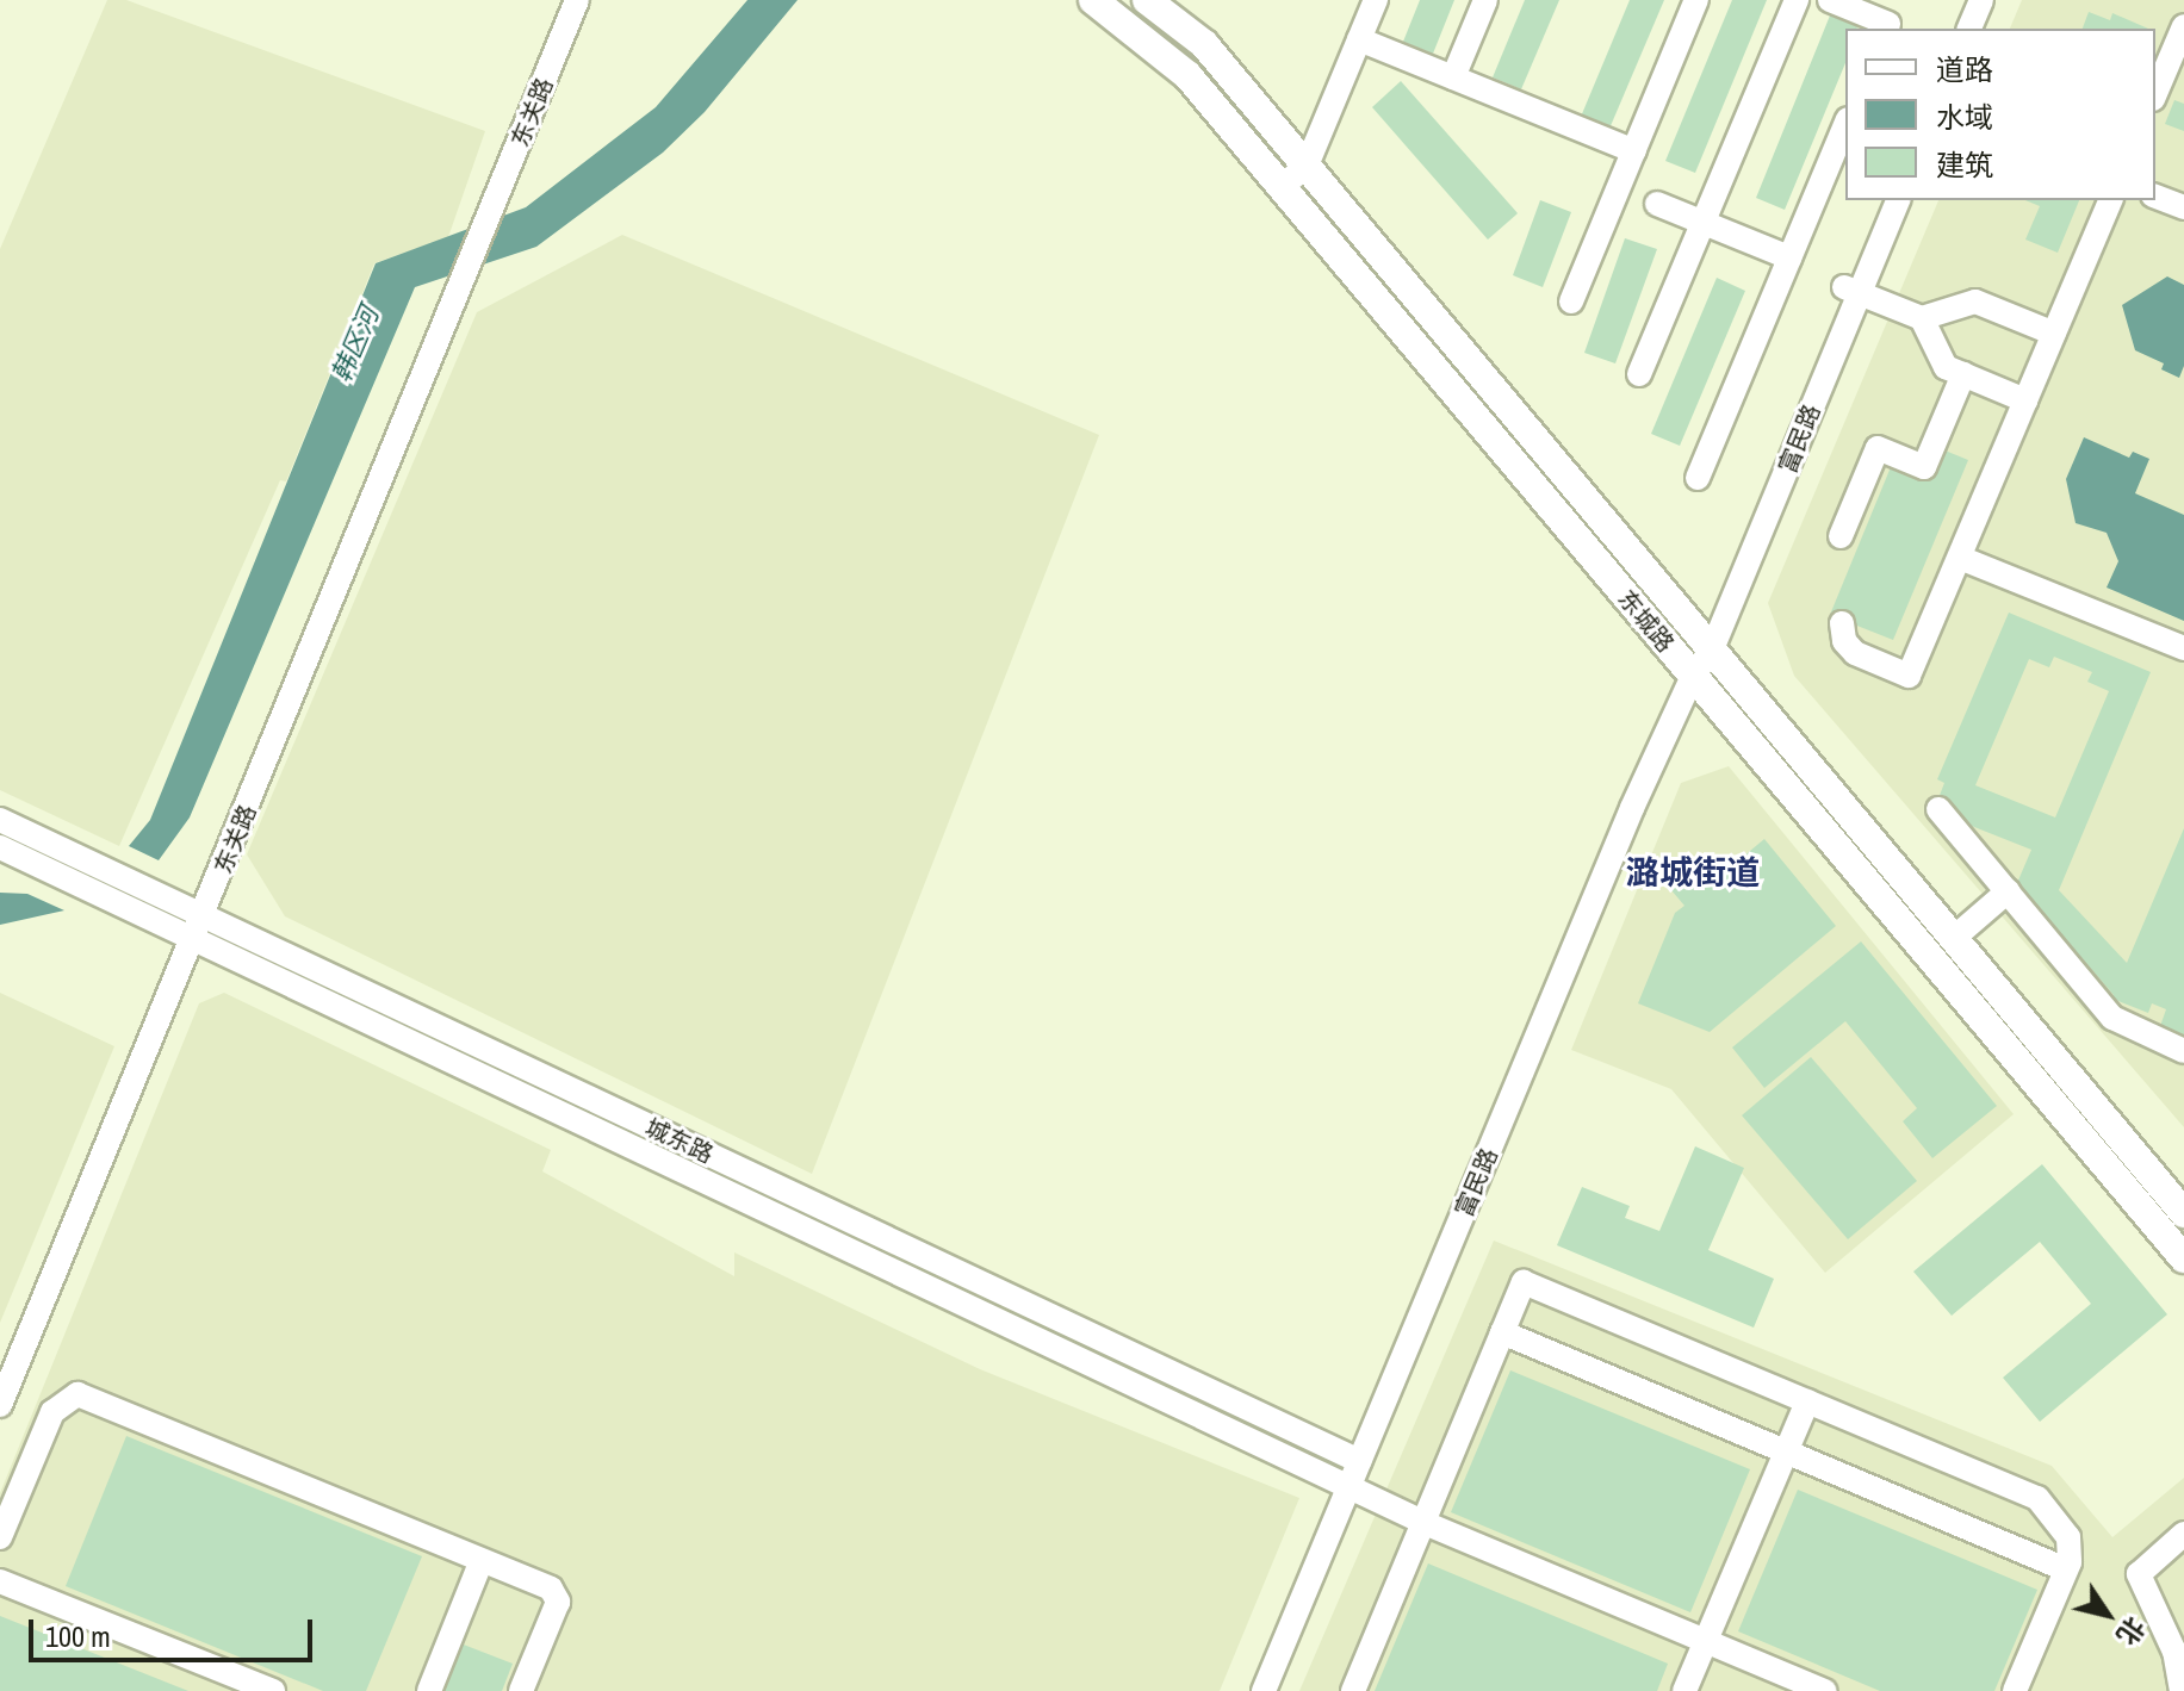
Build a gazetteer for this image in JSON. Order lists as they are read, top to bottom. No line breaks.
{"streets":{"main road":["东城路"],"street":["东关路","富民路","城东路"]},"crossings":[["东关路","城东路"],["富民路","东城路"],["富民路","城东路"]],"districts":["潞城街道"],"water":["韩区河"],"legend":["道路","水域","建筑"],"scale_bar":"100 m","north":"bottom right"}
